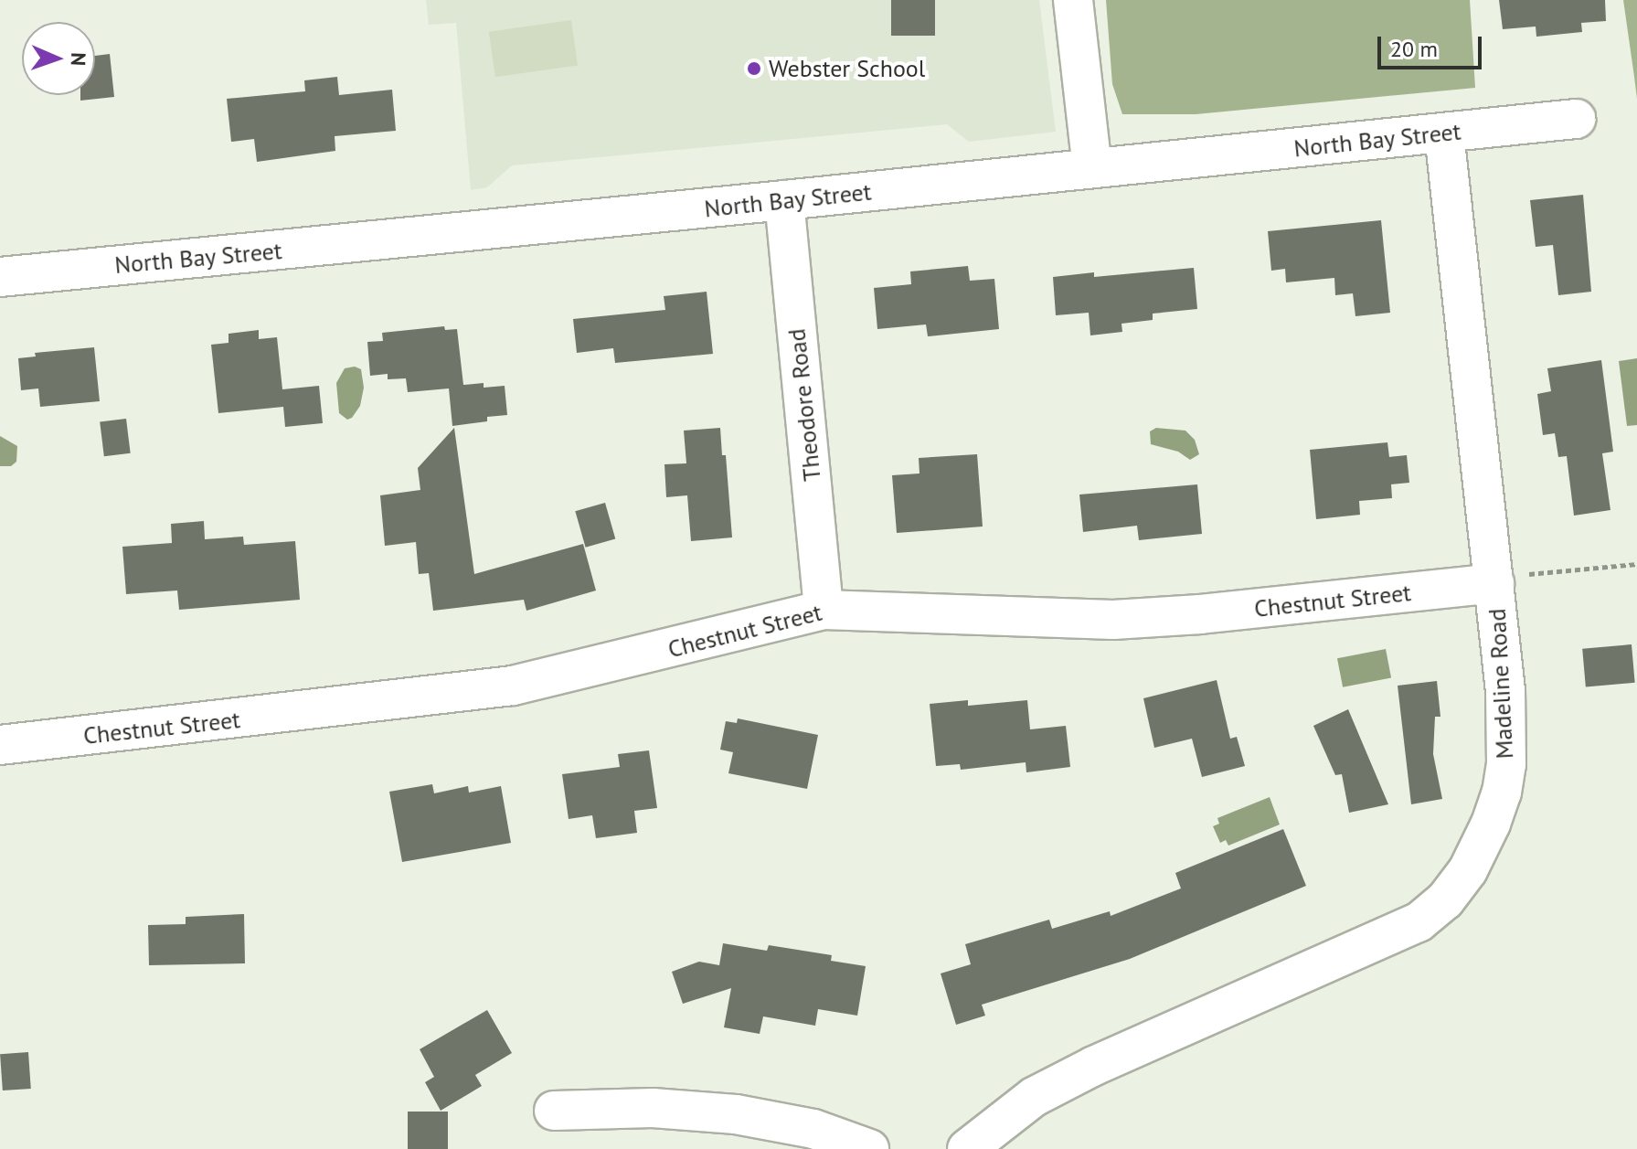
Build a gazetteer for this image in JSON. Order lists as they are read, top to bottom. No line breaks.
{"streets":{"street":["North Bay Street","Theodore Road","Chestnut Street","Madeline Road"]},"crossings":[["North Bay Street","Theodore Road"],["North Bay Street","Madeline Road"],["Theodore Road","Chestnut Street"],["Chestnut Street","Madeline Road"]],"places":["Webster School"],"scale_bar":"20 m","north":"right"}
